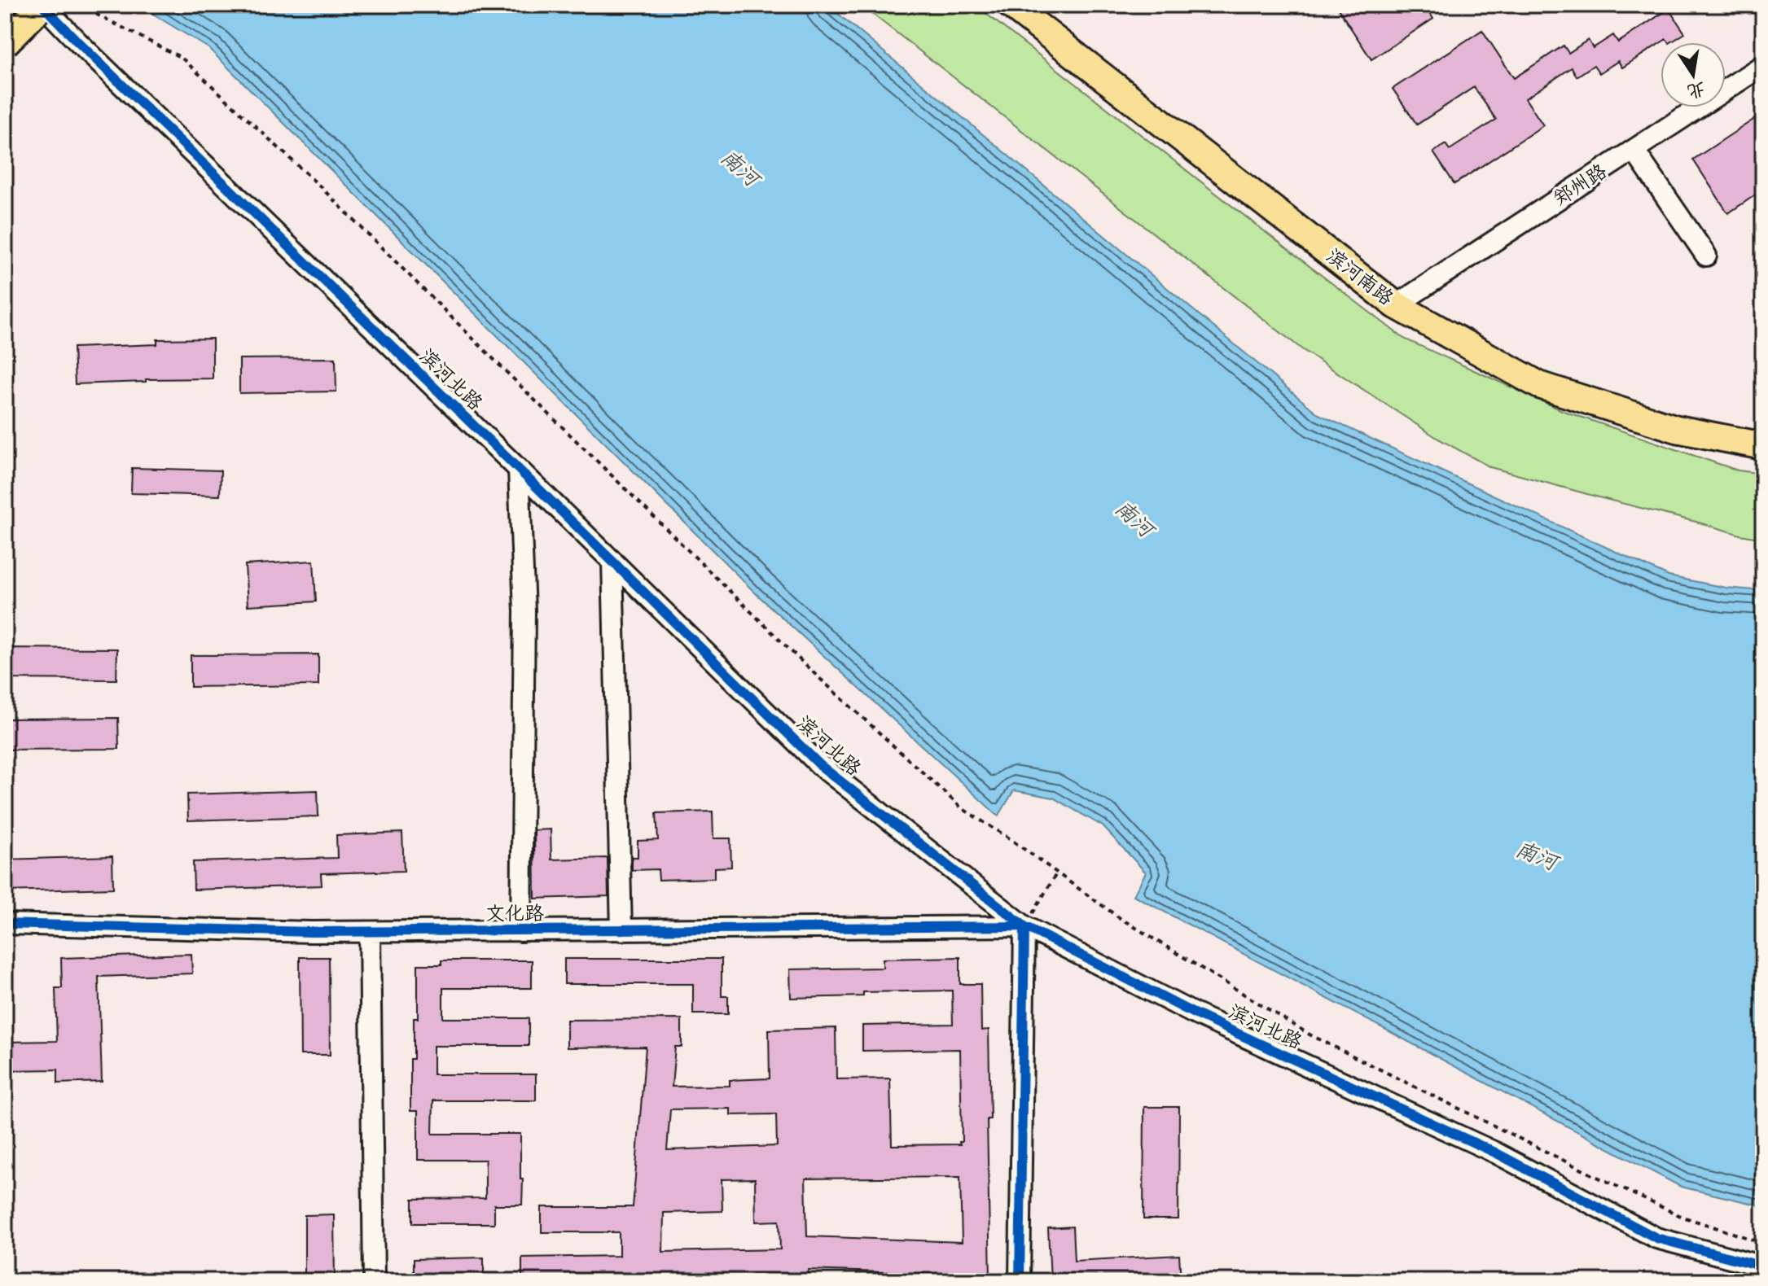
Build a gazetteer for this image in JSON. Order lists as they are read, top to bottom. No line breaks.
{"streets":{"main road":["滨河南路"],"street":["郑州路","滨河北路","文化路"]},"crossings":[["郑州路","滨河南路"],["滨河北路","文化路"]],"water":["南河"],"north":"bottom"}
